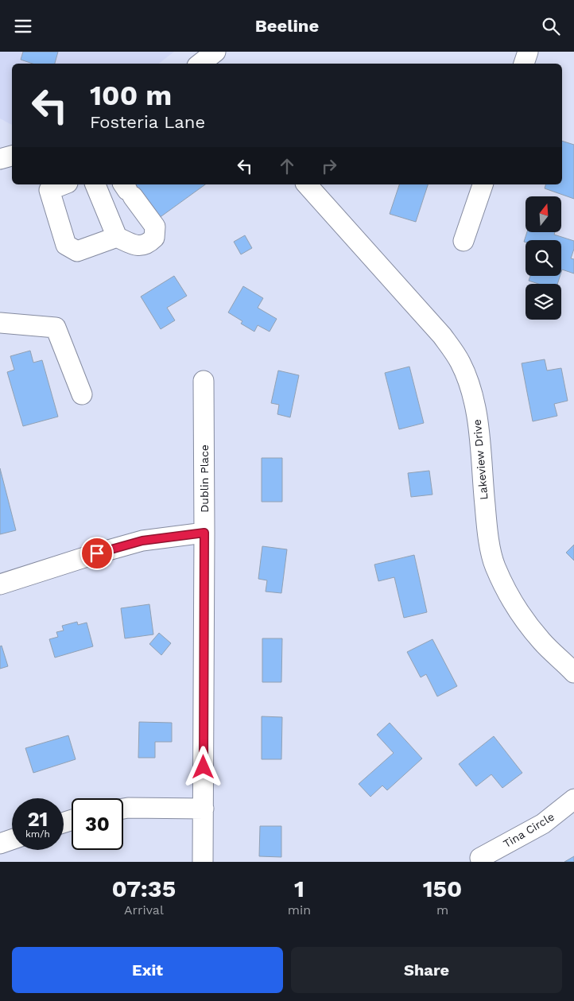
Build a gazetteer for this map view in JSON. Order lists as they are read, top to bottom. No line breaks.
{"streets":{"street":["Lakeview Drive","Dublin Place","Tina Circle"]},"north":"top","page":{"header":"Beeline","turn":["100 m","Fosteria Lane"],"speed":"21 km/h","limit":"30","eta":["07:35","Arrival","1","min","150","m"],"buttons":["Exit","Share"]}}
